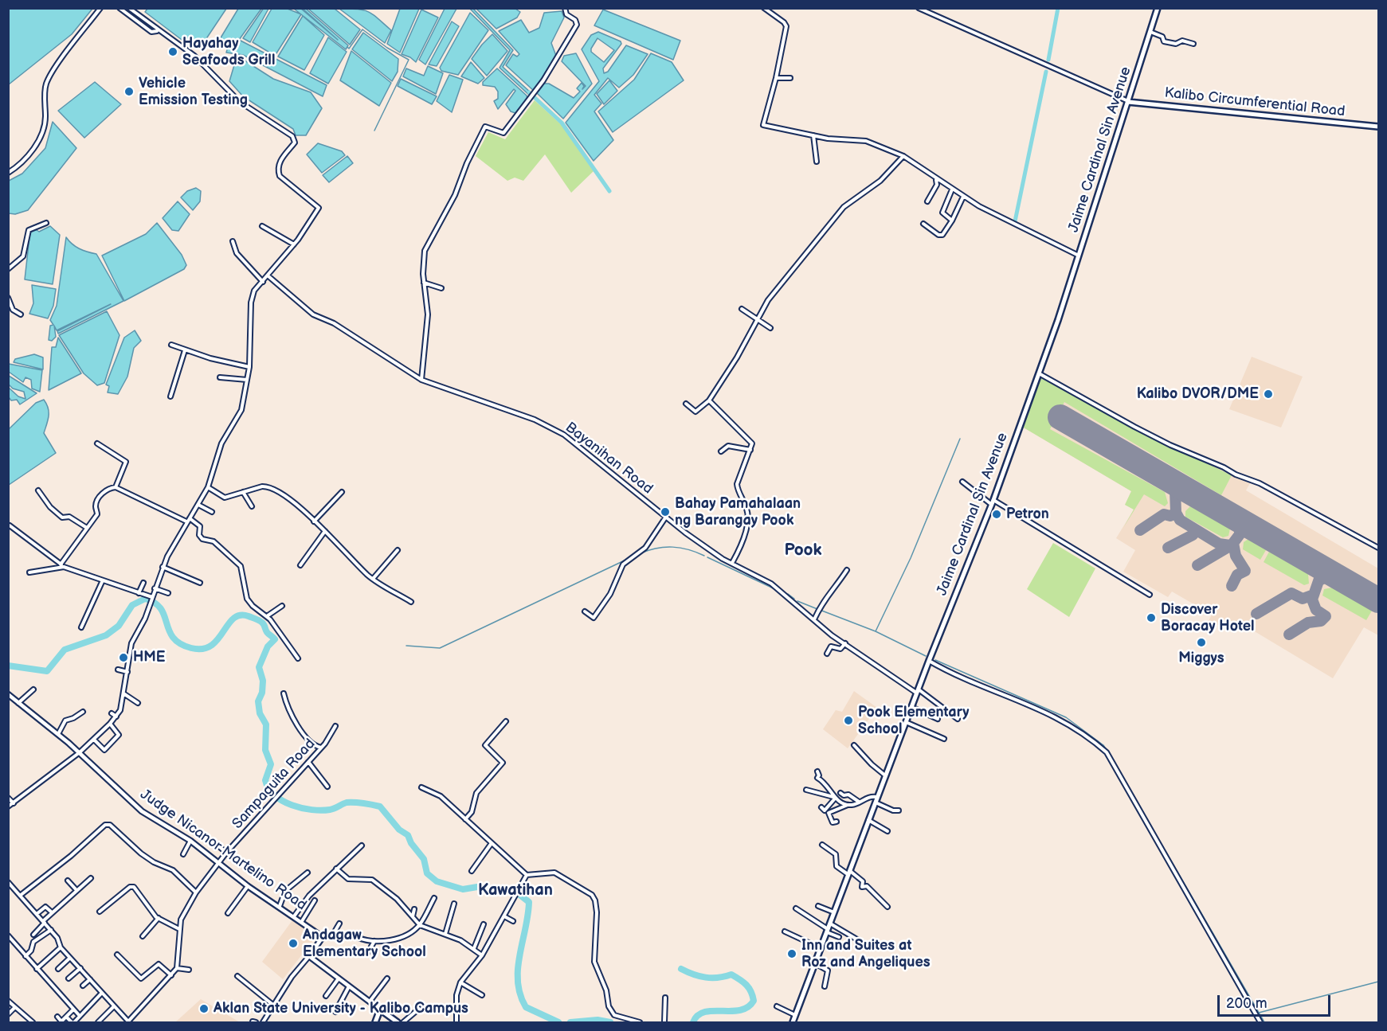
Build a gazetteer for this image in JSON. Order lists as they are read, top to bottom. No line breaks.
{"streets":{"main road":["Kalibo Circumferential Road","Jaime Cardinal Sin Avenue"],"street":["Bayanihan Road","Sampaguita Road","Judge Nicanor Martelino Road"]},"crossings":[["Kalibo Circumferential Road","Jaime Cardinal Sin Avenue"],["Jaime Cardinal Sin Avenue","Bayanihan Road"],["Sampaguita Road","Judge Nicanor Martelino Road"]],"districts":["Pook","Kawatihan"],"places":["Hayahay Seafoods Grill","Vehicle Emission Testing","Kalibo DVOR/DME","Bahay Pamahalaan ng Barangay Pook","Petron","Discover Boracay Hotel","Miggys","HME","Pook Elementary School","Andagaw Elementary School","Inn and Suites at Roz and Angeliques","Aklan State University - Kalibo Campus"],"scale_bar":"200 m"}
